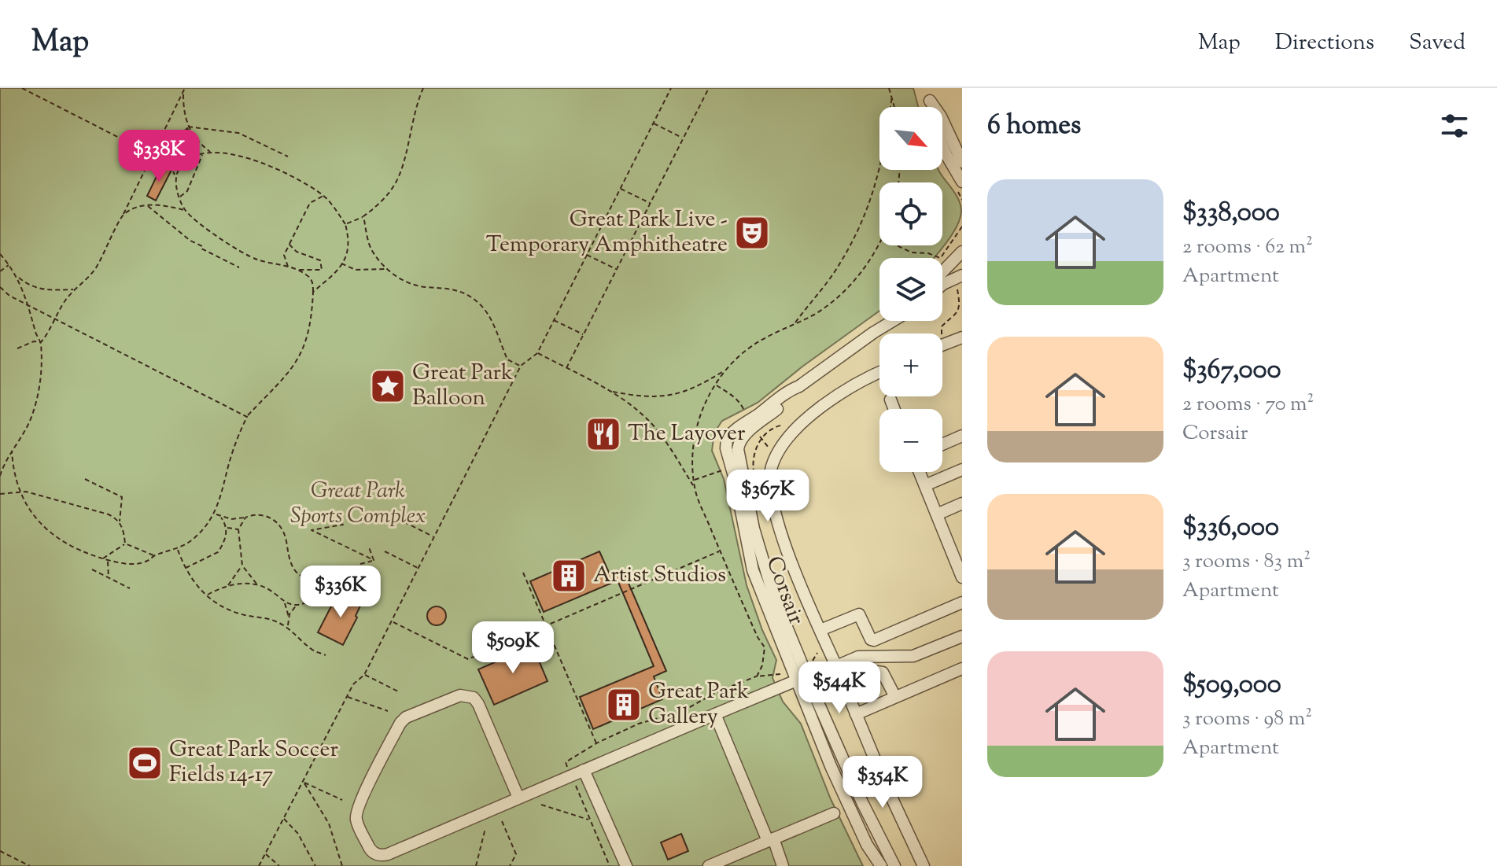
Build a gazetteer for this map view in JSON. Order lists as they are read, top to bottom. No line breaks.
{"streets":{"street":["Corsair"]},"parks":["Great Park Sports Complex"],"places":{"theatre":["Great Park Live - Temporary Amphitheatre"],"place":["Great Park Balloon"],"restaurant":["The Layover"],"building":["Artist Studios","Great Park Gallery"],"sports":["Great Park Soccer Fields 14-17"]},"north":"bottom right","page":{"header":"Map","nav":["Map","Directions","Saved"],"heading":"6 homes","map_buttons":["+","−"],"price":["$338K","$367K","$336K","$509K","$544K","$354K"],"list":[{"name":"$338,000","note":"2 rooms · 62 m² · Apartment"},{"name":"$367,000","note":"2 rooms · 70 m² · Corsair"},{"name":"$336,000","note":"3 rooms · 83 m² · Apartment"},{"name":"$509,000","note":"3 rooms · 98 m² · Apartment"}]}}
